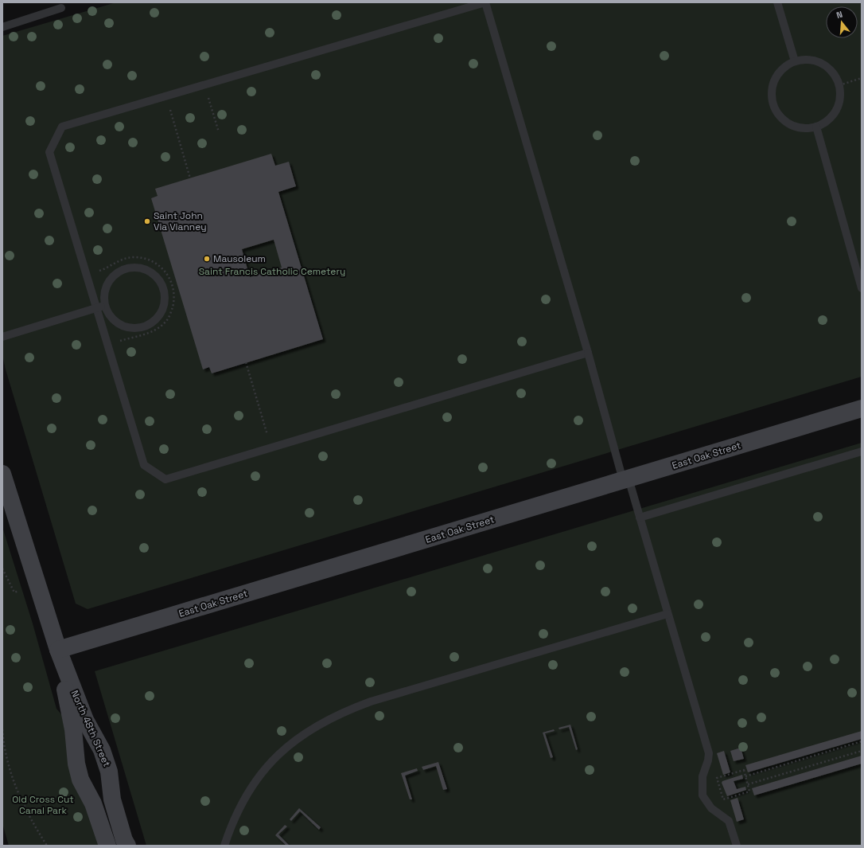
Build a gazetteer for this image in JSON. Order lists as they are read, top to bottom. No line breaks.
{"streets":{"street":["East Oak Street","North 48th Street"]},"crossings":[["East Oak Street","North 48th Street"]],"parks":["Saint Francis Catholic Cemetery","Old Cross Cut Canal Park"],"places":["Saint John Via Vianney","Mausoleum"],"north":"top"}
